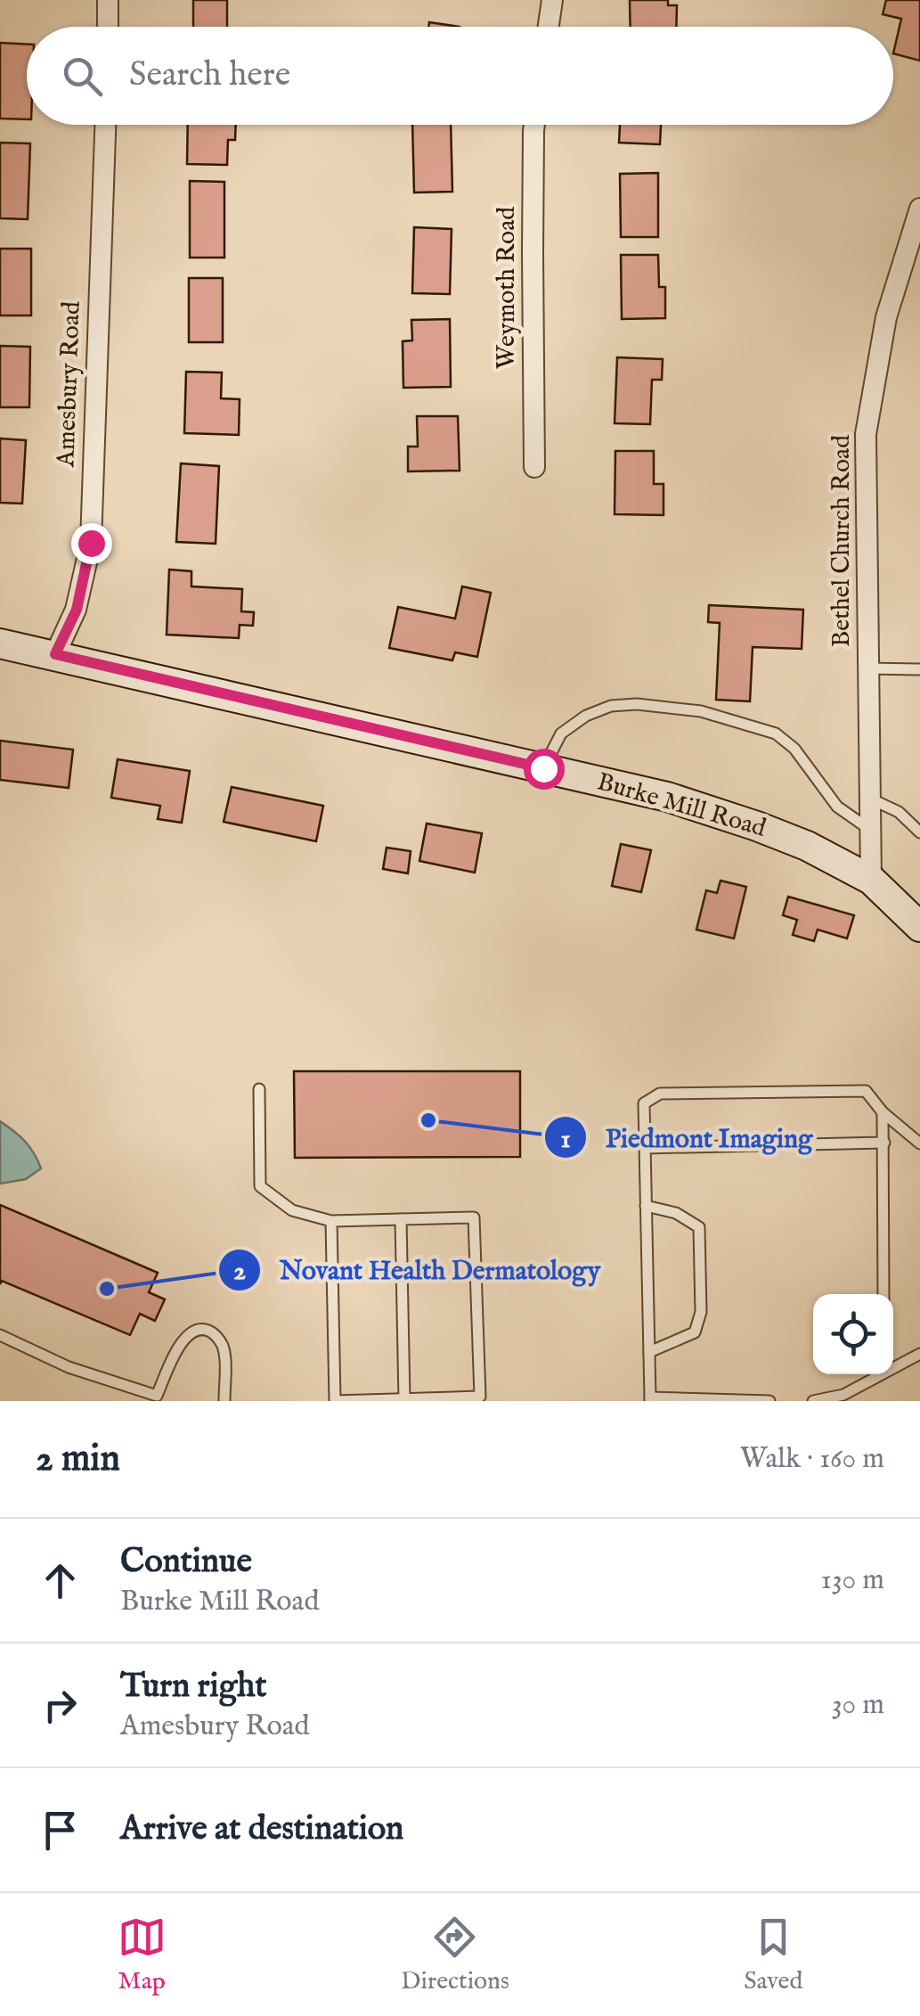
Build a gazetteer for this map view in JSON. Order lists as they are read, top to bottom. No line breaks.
{"streets":{"street":["Weymoth Road","Amesbury Road","Bethel Church Road","Burke Mill Road"]},"crossings":[["Amesbury Road","Burke Mill Road"],["Bethel Church Road","Burke Mill Road"]],"places":["Piedmont Imaging","Novant Health Dermatology"],"page":{"search":"Search here","heading":["2 min","Walk · 160 m"],"list":[["Continue","Burke Mill Road","130 m"],["Turn right","Amesbury Road","30 m"],"Arrive at destination"],"nav":["Map","Directions","Saved"]}}
